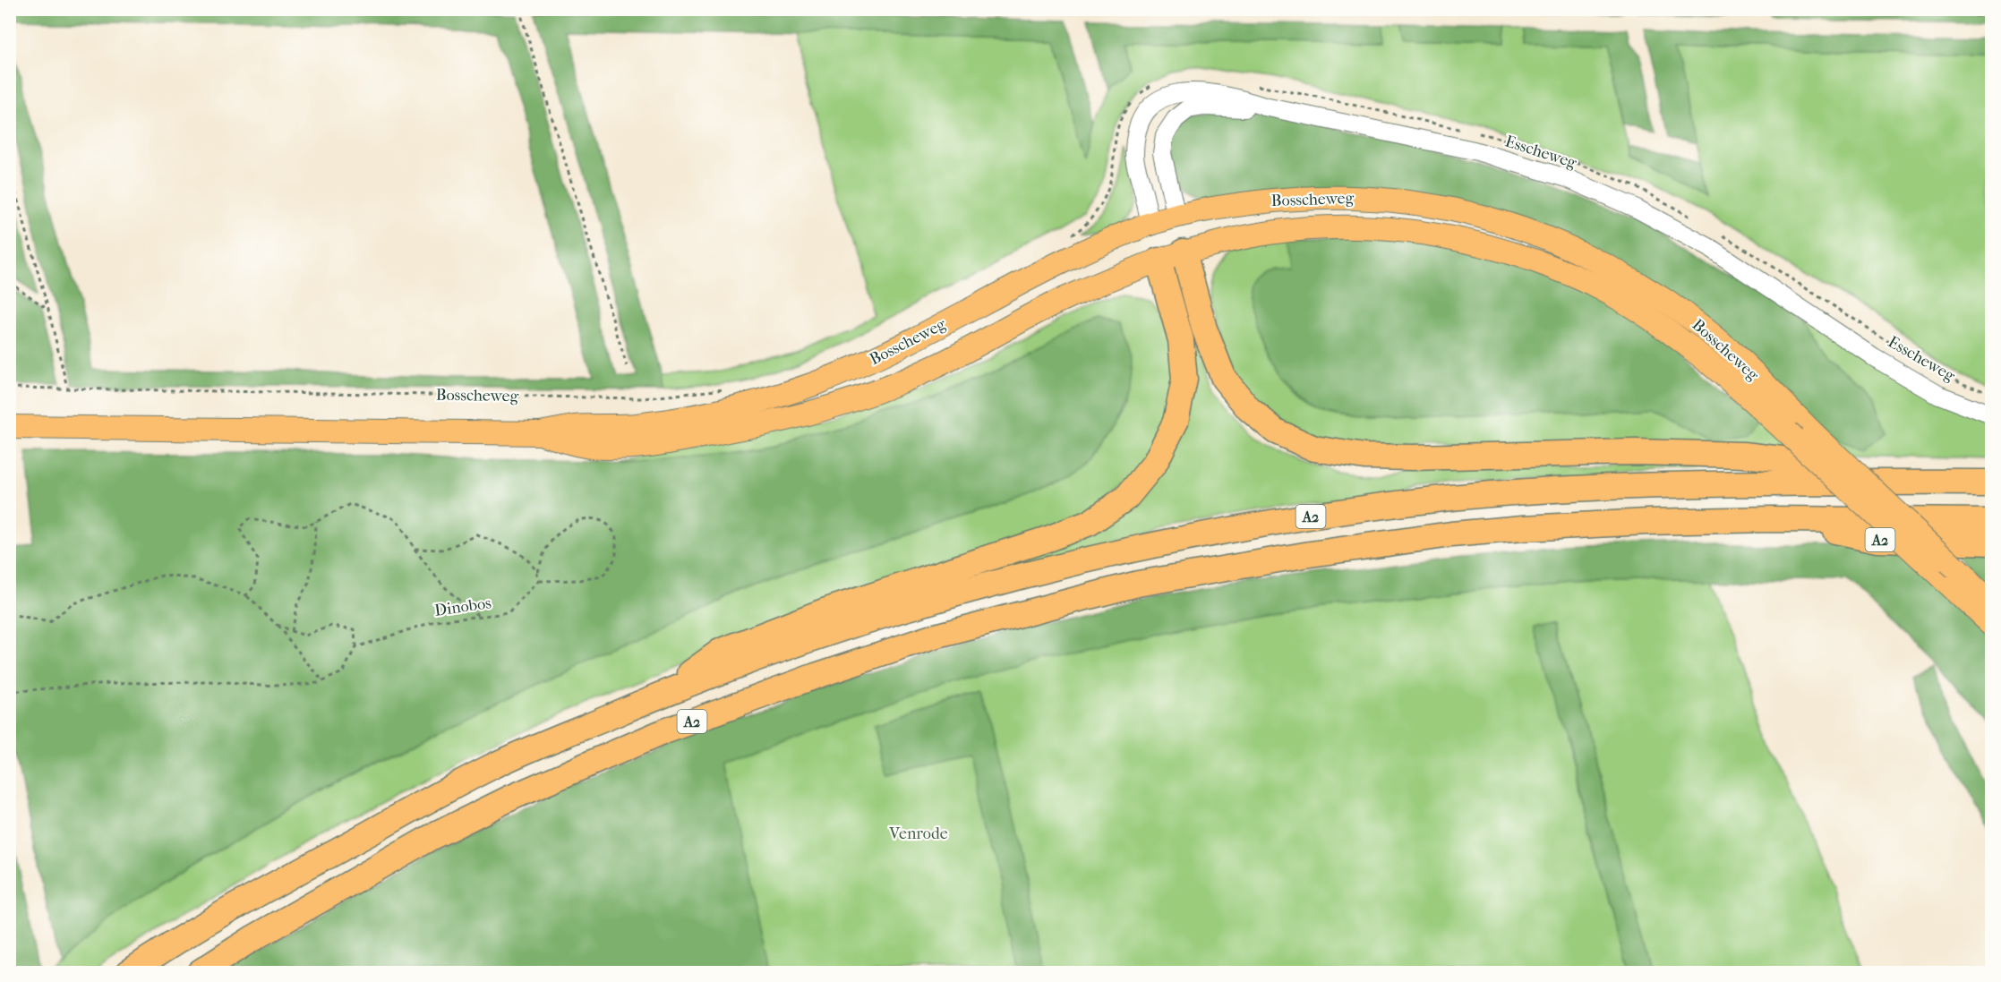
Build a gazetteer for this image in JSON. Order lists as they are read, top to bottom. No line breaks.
{"streets":{"highway":["A2"],"main road":["Bosscheweg"],"street":["Esscheweg"],"path":["Dinobos"]},"crossings":[["Esscheweg","Bosscheweg"],["Bosscheweg","A2"]],"parks":["Venrode"]}
